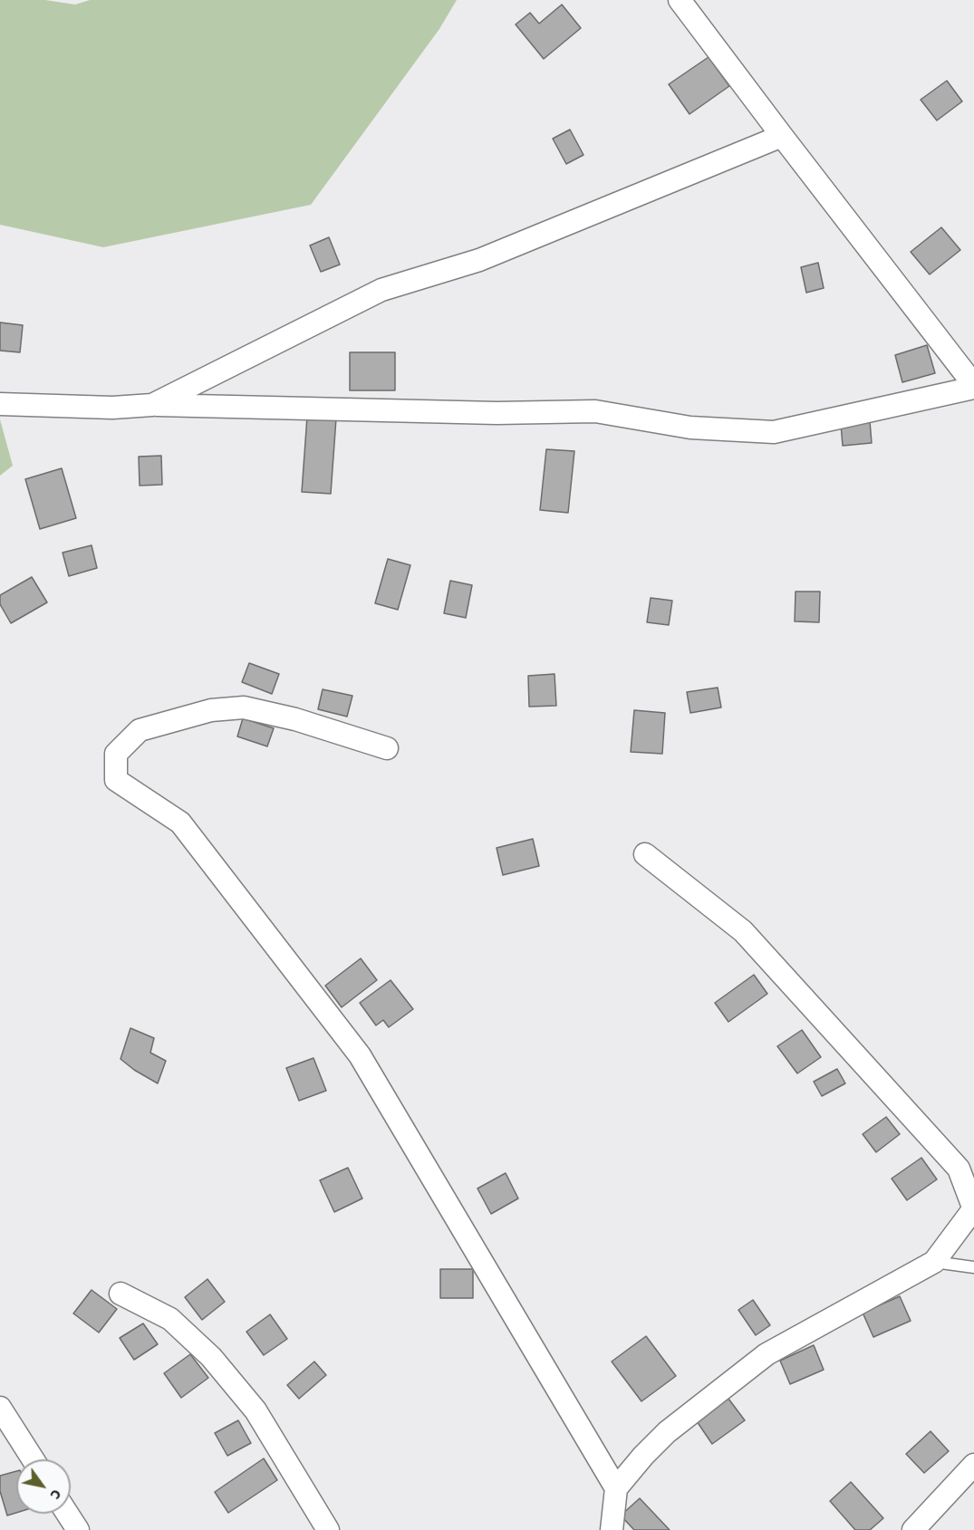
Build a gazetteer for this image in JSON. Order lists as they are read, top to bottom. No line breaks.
{"north":"bottom right"}
